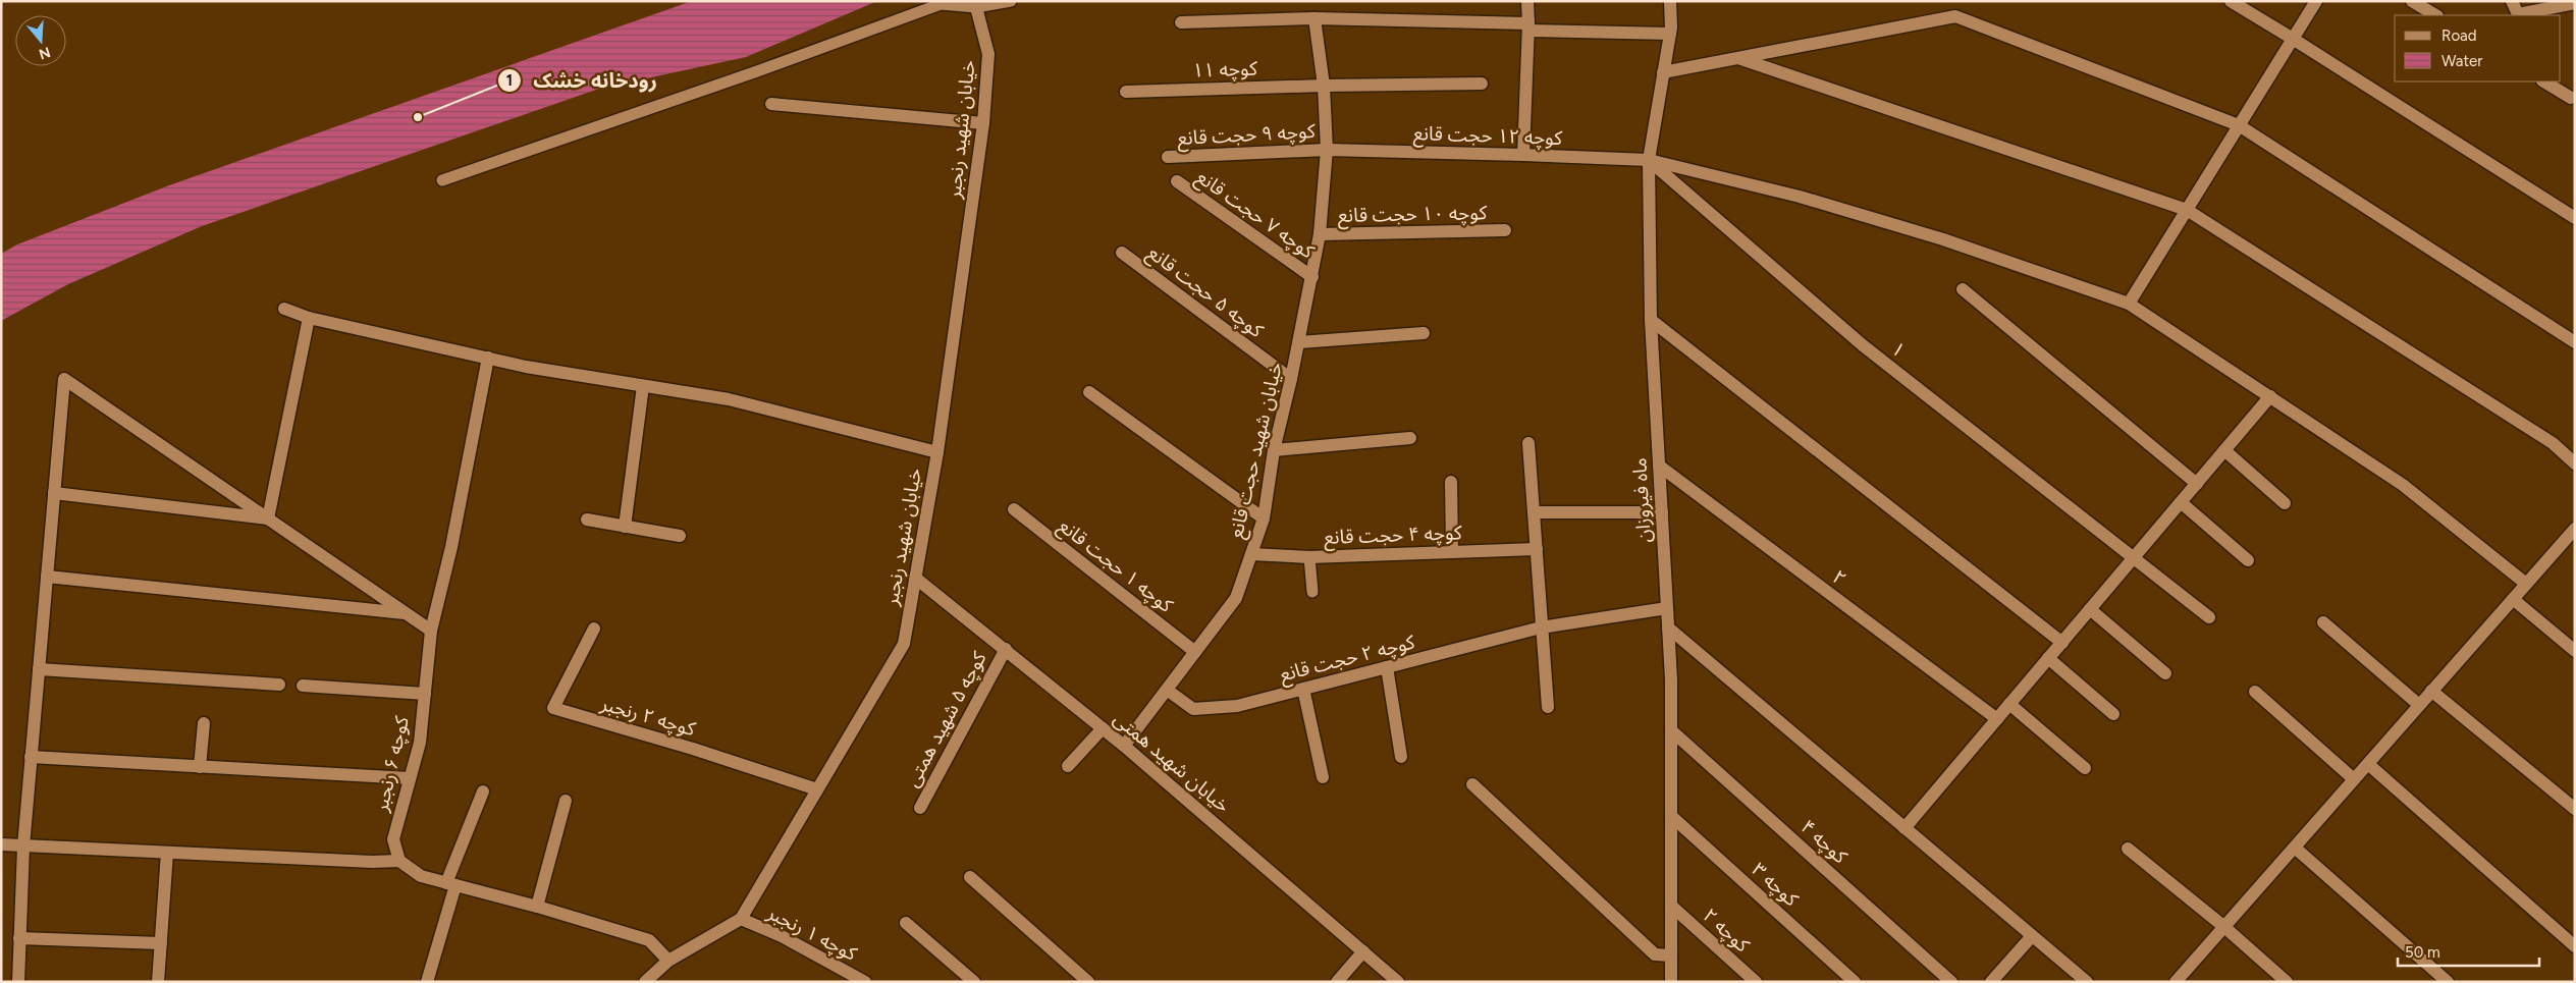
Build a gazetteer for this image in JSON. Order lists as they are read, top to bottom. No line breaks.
{"streets":{"street":["کوچه ۱۱","خیابان شهید رنجبر","کوچه ۹ حجت قانع","کوچه ۱۲ حجت قانع","کوچه ۷ حجت قانع","کوچه ۱۰ حجت قانع","کوچه ۵ حجت قانع","۱","خیابان شهید حجت قانع","ماه فیروزان","کوچه ۴ حجت قانع","کوچه ۱ حجت قانع","۲","کوچه ۲ حجت قانع","کوچه ۲ رنجبر","کوچه ۵ شهید همتی","خیابان شهید همتی","کوچه ۶ رنجبر","کوچه ۴","کوچه ۳","کوچه ۲","کوچه ۱ رنجبر"]},"crossings":[["کوچه ۱۱","خیابان شهید حجت قانع"],["خیابان شهید رنجبر","کوچه ۲ رنجبر"],["خیابان شهید رنجبر","خیابان شهید همتی"],["خیابان شهید رنجبر","کوچه ۱ رنجبر"],["کوچه ۹ حجت قانع","کوچه ۱۲ حجت قانع"],["کوچه ۹ حجت قانع","خیابان شهید حجت قانع"],["کوچه ۱۲ حجت قانع","۱"],["کوچه ۱۲ حجت قانع","خیابان شهید حجت قانع"],["کوچه ۱۲ حجت قانع","ماه فیروزان"],["کوچه ۷ حجت قانع","خیابان شهید حجت قانع"],["کوچه ۱۰ حجت قانع","خیابان شهید حجت قانع"],["کوچه ۵ حجت قانع","خیابان شهید حجت قانع"],["۱","ماه فیروزان"],["خیابان شهید حجت قانع","کوچه ۴ حجت قانع"],["خیابان شهید حجت قانع","کوچه ۱ حجت قانع"],["خیابان شهید حجت قانع","کوچه ۲ حجت قانع"],["خیابان شهید حجت قانع","خیابان شهید همتی"],["ماه فیروزان","۲"],["ماه فیروزان","کوچه ۲ حجت قانع"],["ماه فیروزان","کوچه ۴"],["ماه فیروزان","کوچه ۳"],["ماه فیروزان","کوچه ۲"],["کوچه ۵ شهید همتی","خیابان شهید همتی"]],"places":["رودخانه خشک"],"legend":["Road","Water"],"scale_bar":"50 m","north":"bottom"}
